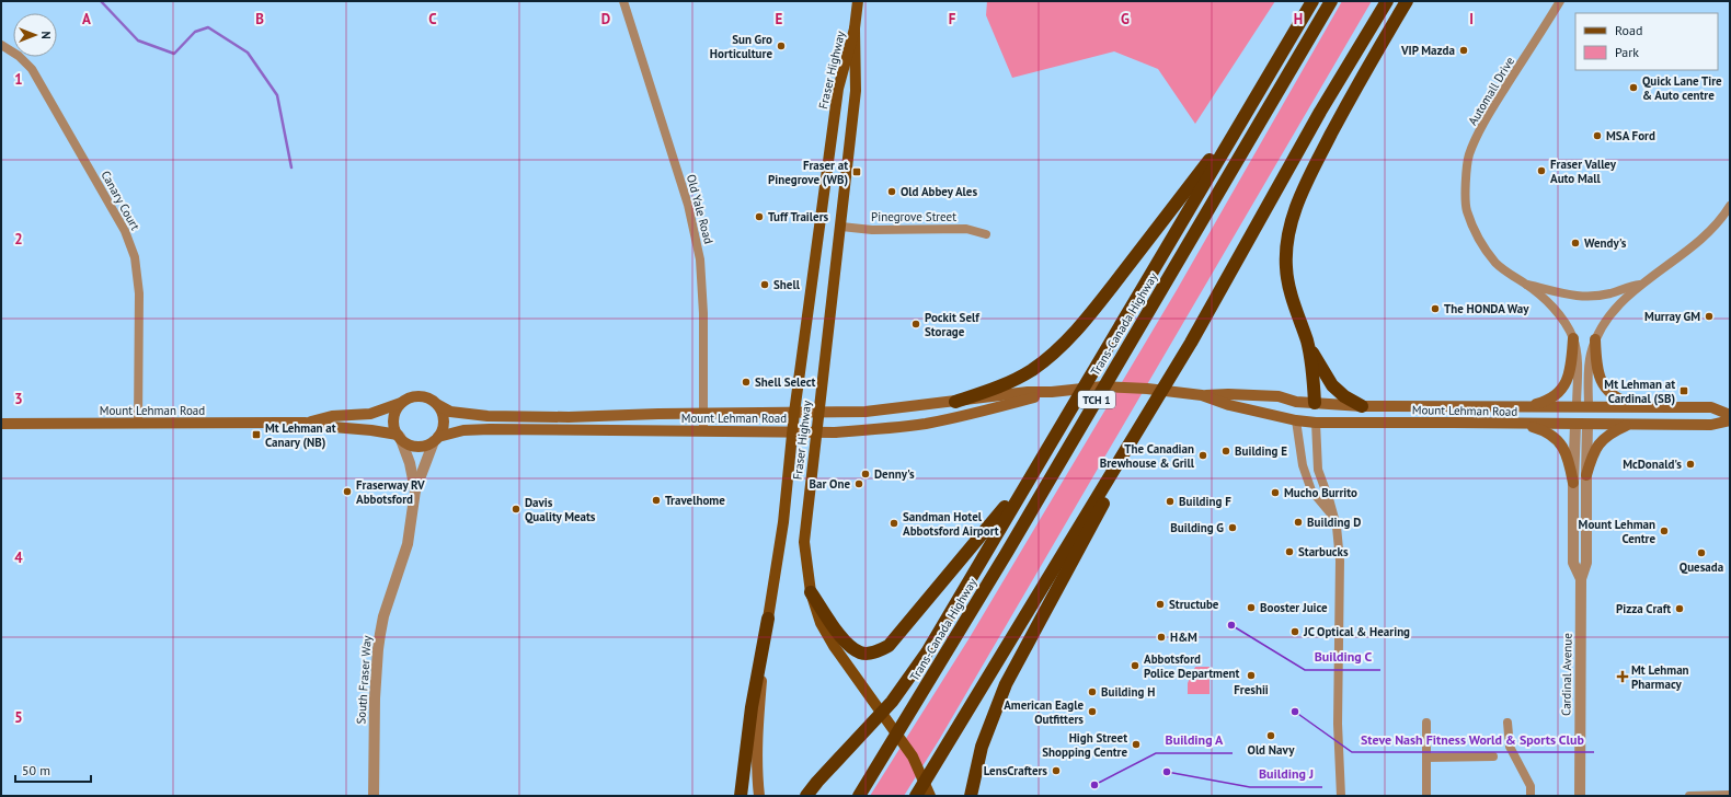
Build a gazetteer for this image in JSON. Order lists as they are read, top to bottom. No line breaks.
{"streets":{"highway":["Trans-Canada Highway","TCH 1"],"main road":["Fraser Highway","Mount Lehman Road"],"street":["Automall Drive","Canary Court","Old Yale Road","Pinegrove Street","Cardinal Avenue","South Fraser Way"]},"crossings":[["Fraser Highway","Pinegrove Street"],["Fraser Highway","Mount Lehman Road"],["Automall Drive","Mount Lehman Road"],["Canary Court","Mount Lehman Road"],["Old Yale Road","Mount Lehman Road"],["Mount Lehman Road","Cardinal Avenue"],["Mount Lehman Road","South Fraser Way"]],"places":{"other":["Sun Gro Horticulture","VIP Mazda","Quick Lane Tire & Auto centre","MSA Ford","Fraser Valley Auto Mall","Old Abbey Ales","Tuff Trailers","Wendy's","Shell","The HONDA Way","Murray GM","Pockit Self Storage","Shell Select","Building E","The Canadian Brewhouse & Grill","McDonald's","Denny's","Bar One","Fraserway RV Abbotsford","Mucho Burrito","Travelhome","Building F","Davis Quality Meats","Building D","Sandman Hotel Abbotsford Airport","Building G","Mount Lehman Centre","Starbucks","Quesada","Structube","Booster Juice","Pizza Craft","Building C","JC Optical & Hearing","H&M","Abbotsford Police Department","Freshii","Building H","American Eagle Outfitters","Steve Nash Fitness World & Sports Club","Old Navy","High Street Shopping Centre","LensCrafters","Building J","Building A"],"transit":["Fraser at Pinegrove (WB)","Mt Lehman at Cardinal (SB)","Mt Lehman at Canary (NB)"],"health":["Mt Lehman Pharmacy"]},"legend":["Road","Park"],"scale_bar":"50 m","north":"right","grid":{"columns":["A","B","C","D","E","F","G","H","I"],"rows":["1","2","3","4","5"]}}
